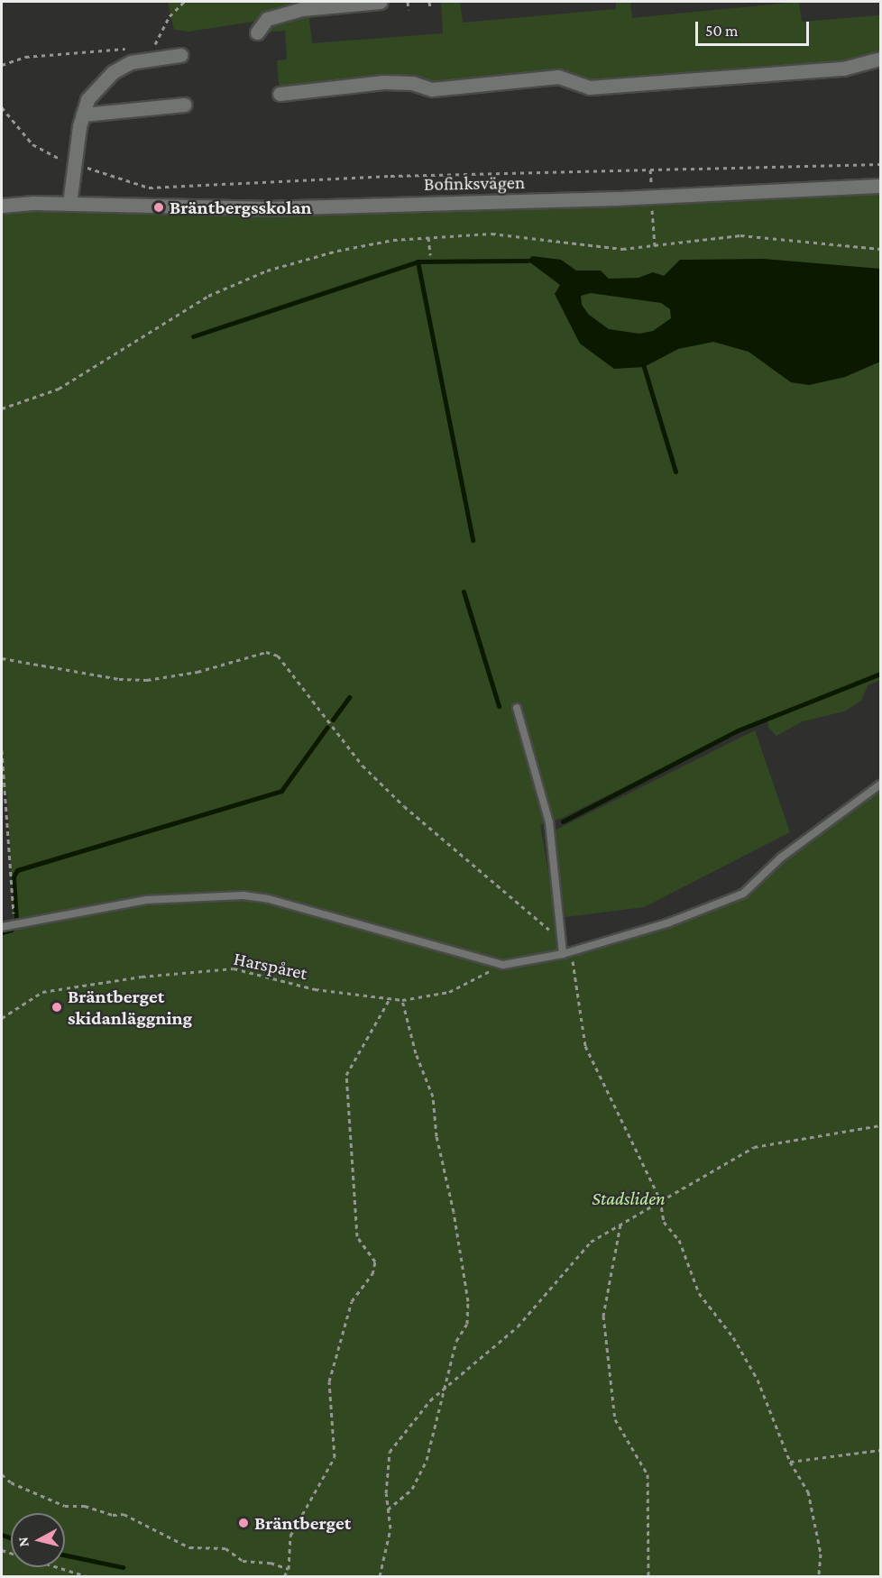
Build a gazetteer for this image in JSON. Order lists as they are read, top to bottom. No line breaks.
{"streets":{"street":["Bofinksvägen"],"path":["Harspåret"]},"parks":["Stadsliden"],"places":["Bräntbergsskolan","Bräntberget skidanläggning","Bräntberget"],"scale_bar":"50 m","north":"left"}
